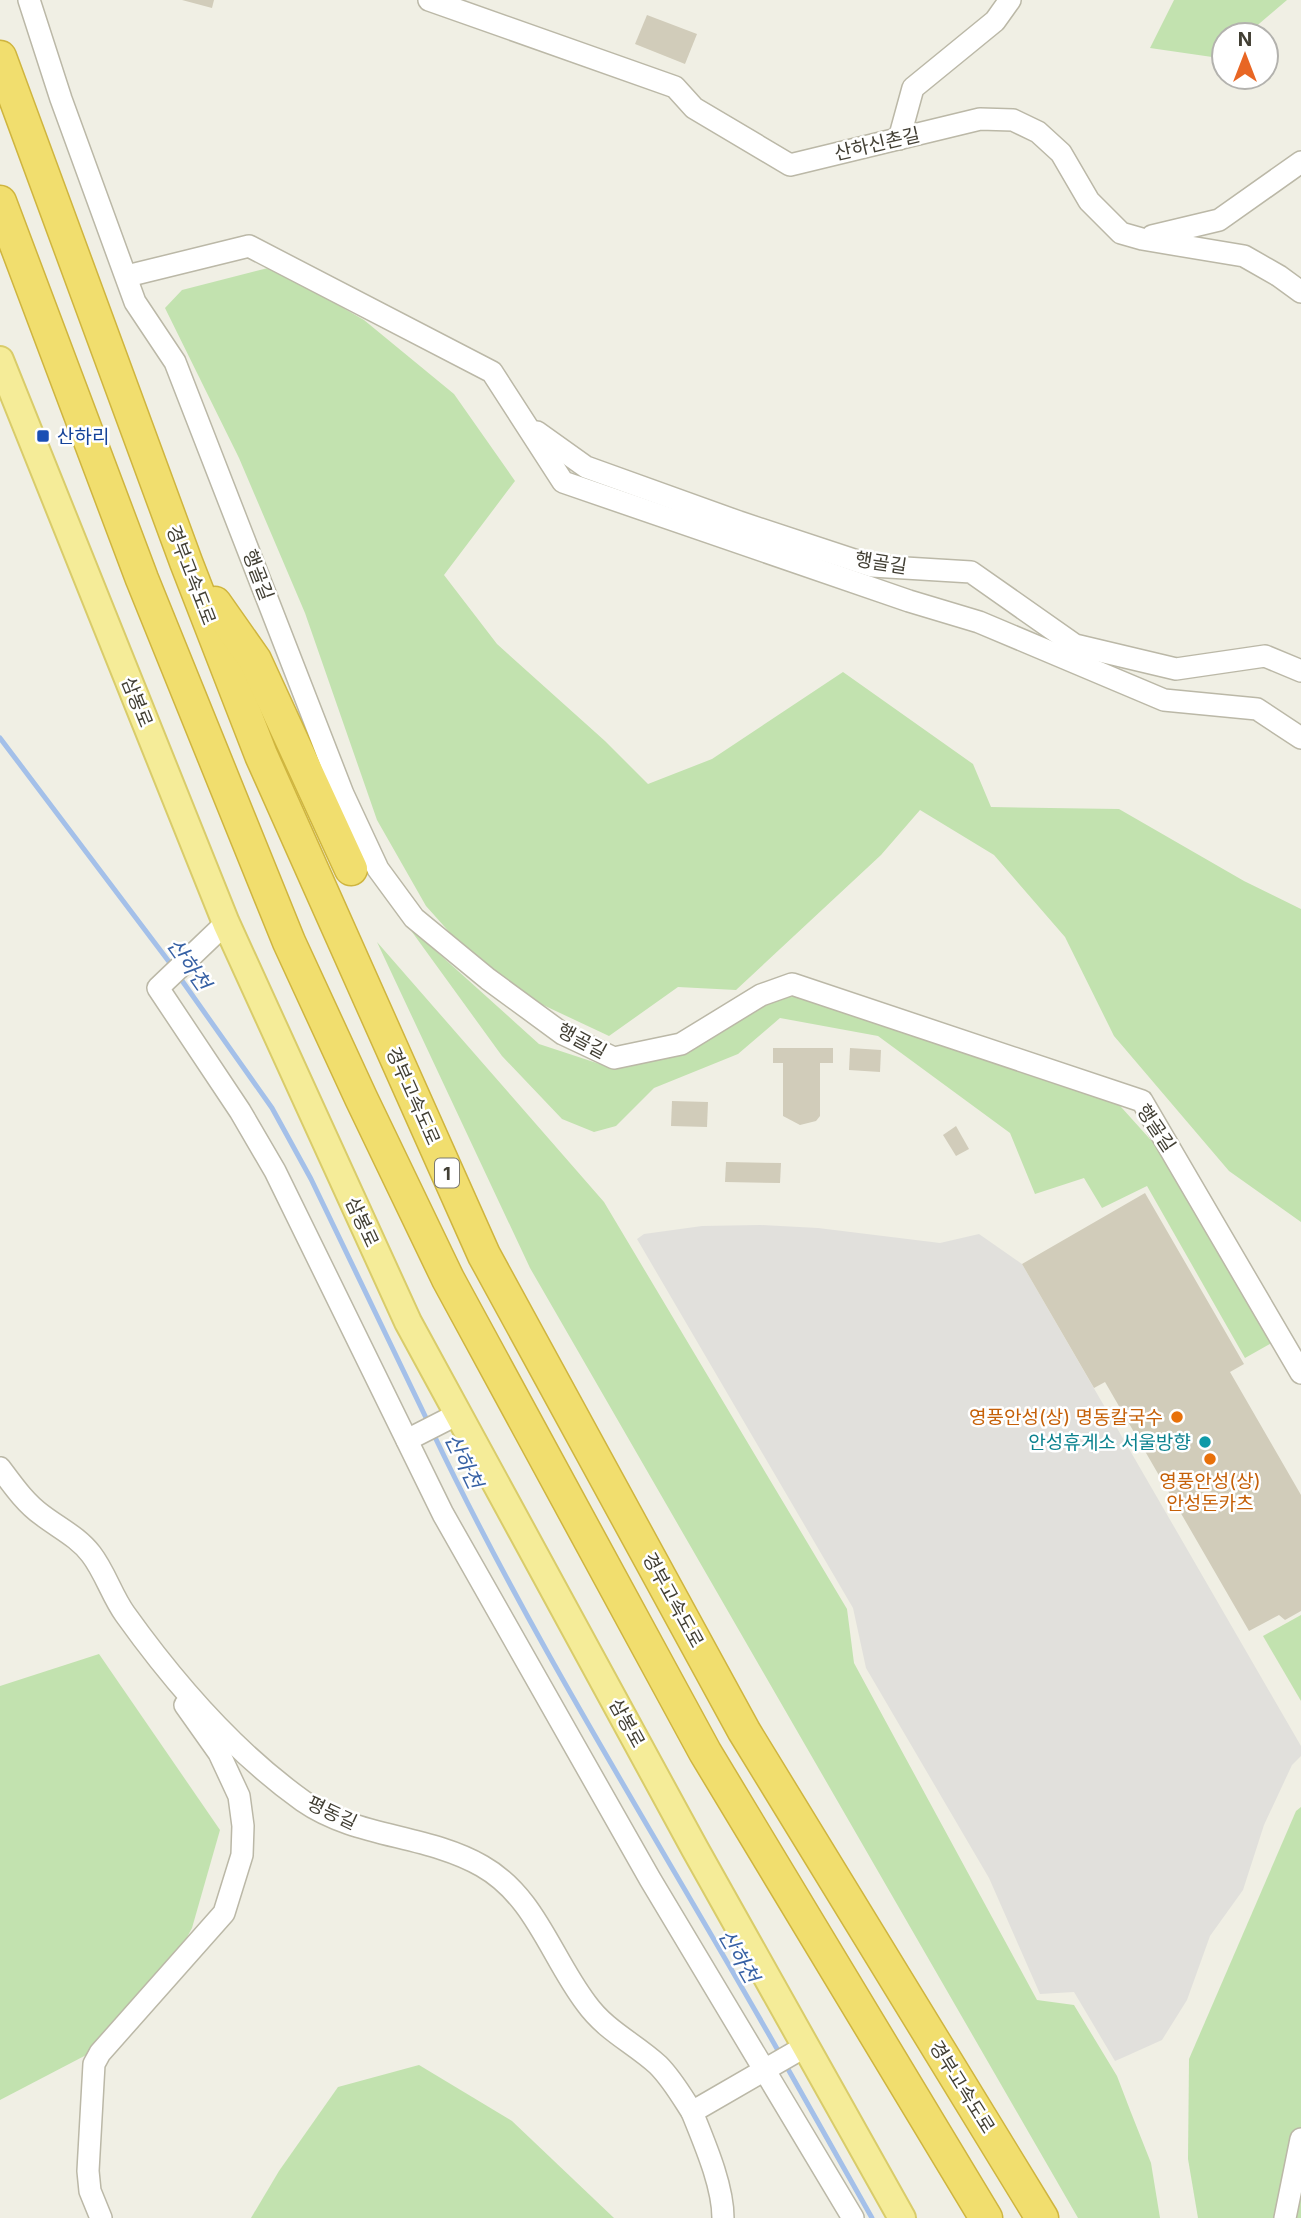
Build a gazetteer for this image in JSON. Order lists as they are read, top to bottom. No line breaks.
{"streets":{"highway":["경부고속도로","1"],"main road":["삼봉로"],"street":["산하신촌길","행골길","평동길"]},"water":["산하천"],"places":{"transit":["산하리"],"other":["영풍안성(상) 명동칼국수","안성휴게소 서울방향","영풍안성(상) 안성돈카츠"]},"north":"top"}
